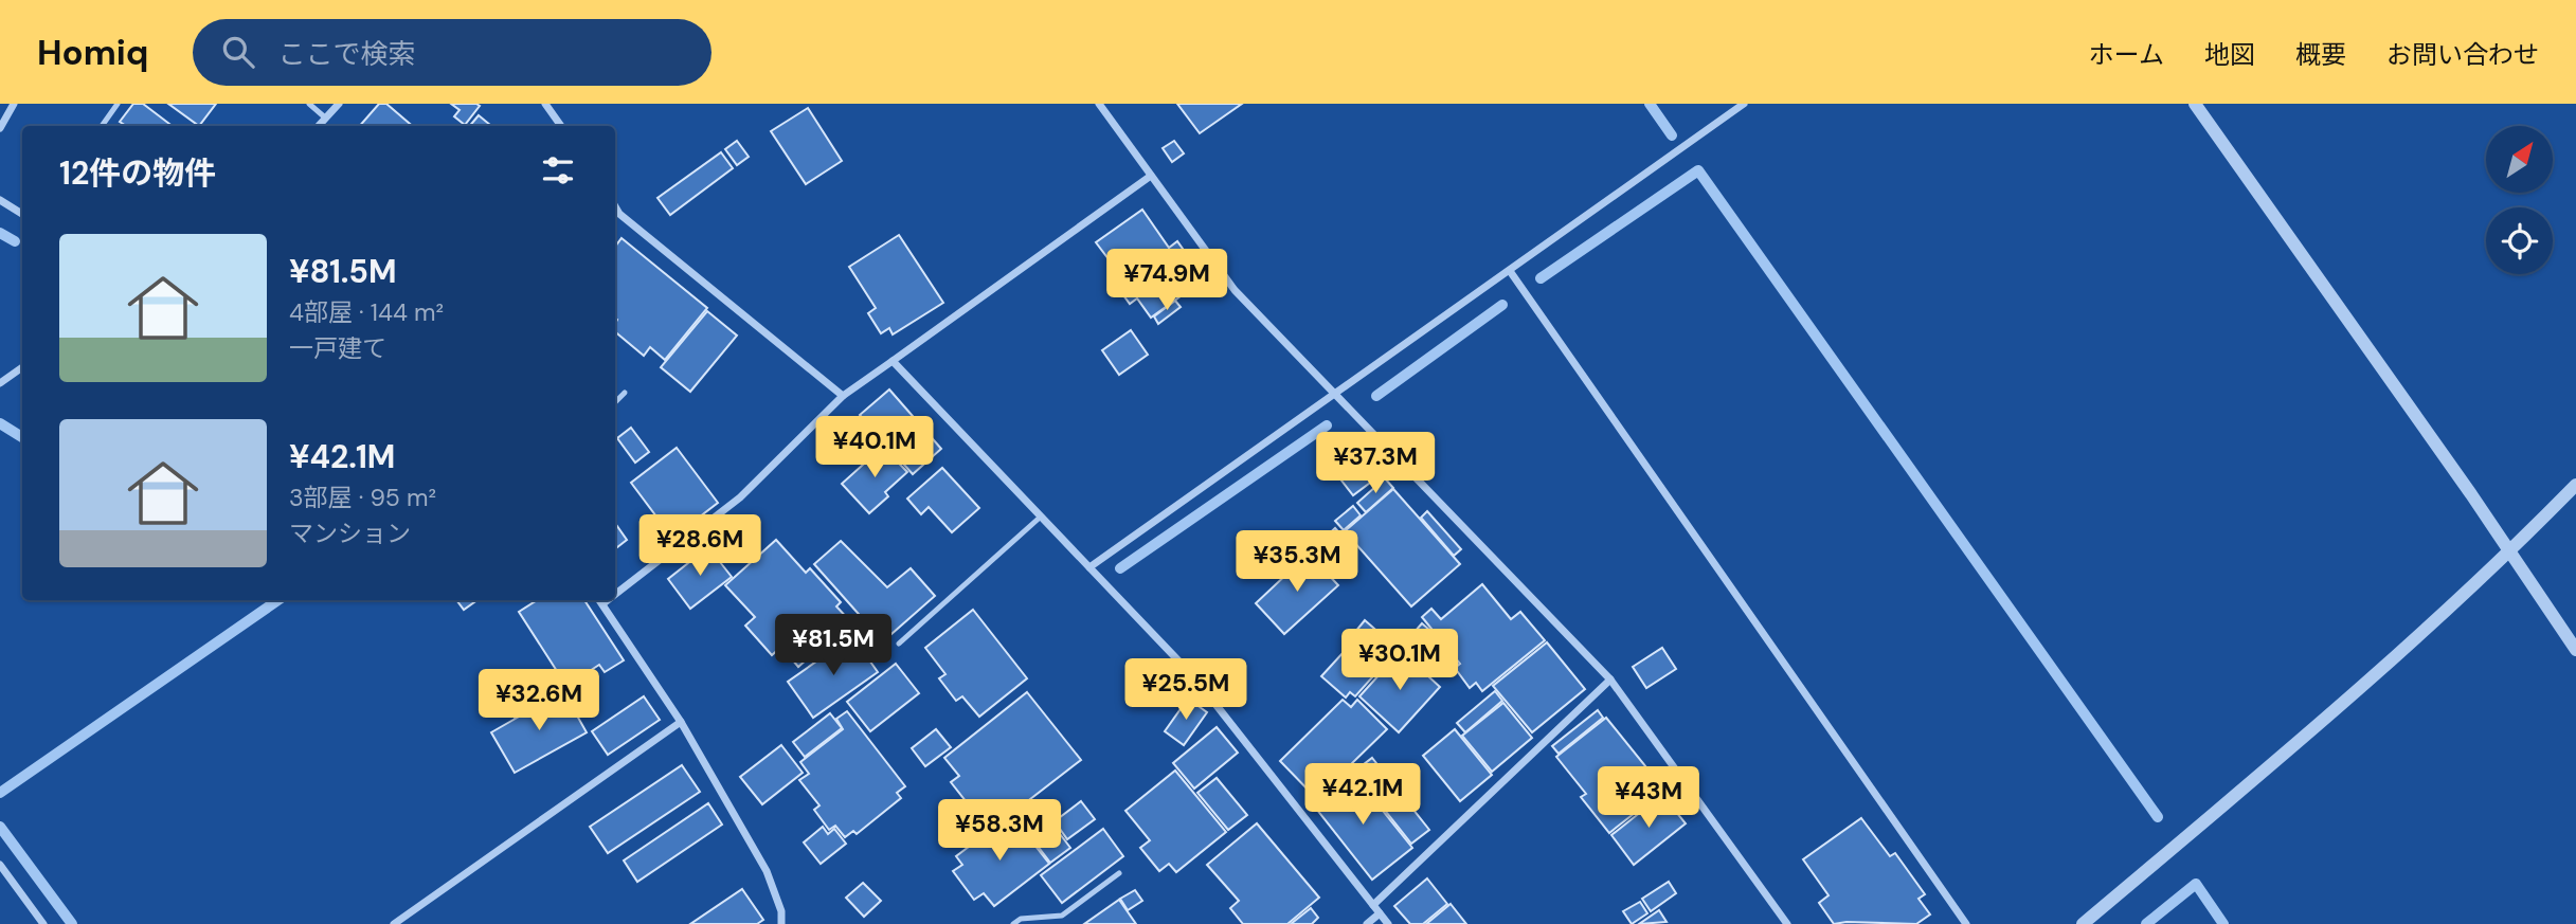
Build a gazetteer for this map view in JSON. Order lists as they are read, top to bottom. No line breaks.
{"north":"top right","page":{"header":"Homiq","search":"ここで検索","nav":["ホーム","地図","概要","お問い合わせ"],"heading":"12件の物件","list":[{"name":"¥81.5M","note":"4部屋 · 144 m² · 一戸建て"},{"name":"¥42.1M","note":"3部屋 · 95 m² · マンション"}],"price":["¥74.9M","¥40.1M","¥37.3M","¥28.6M","¥35.3M","¥81.5M","¥30.1M","¥25.5M","¥32.6M","¥42.1M","¥43M","¥58.3M"]}}
